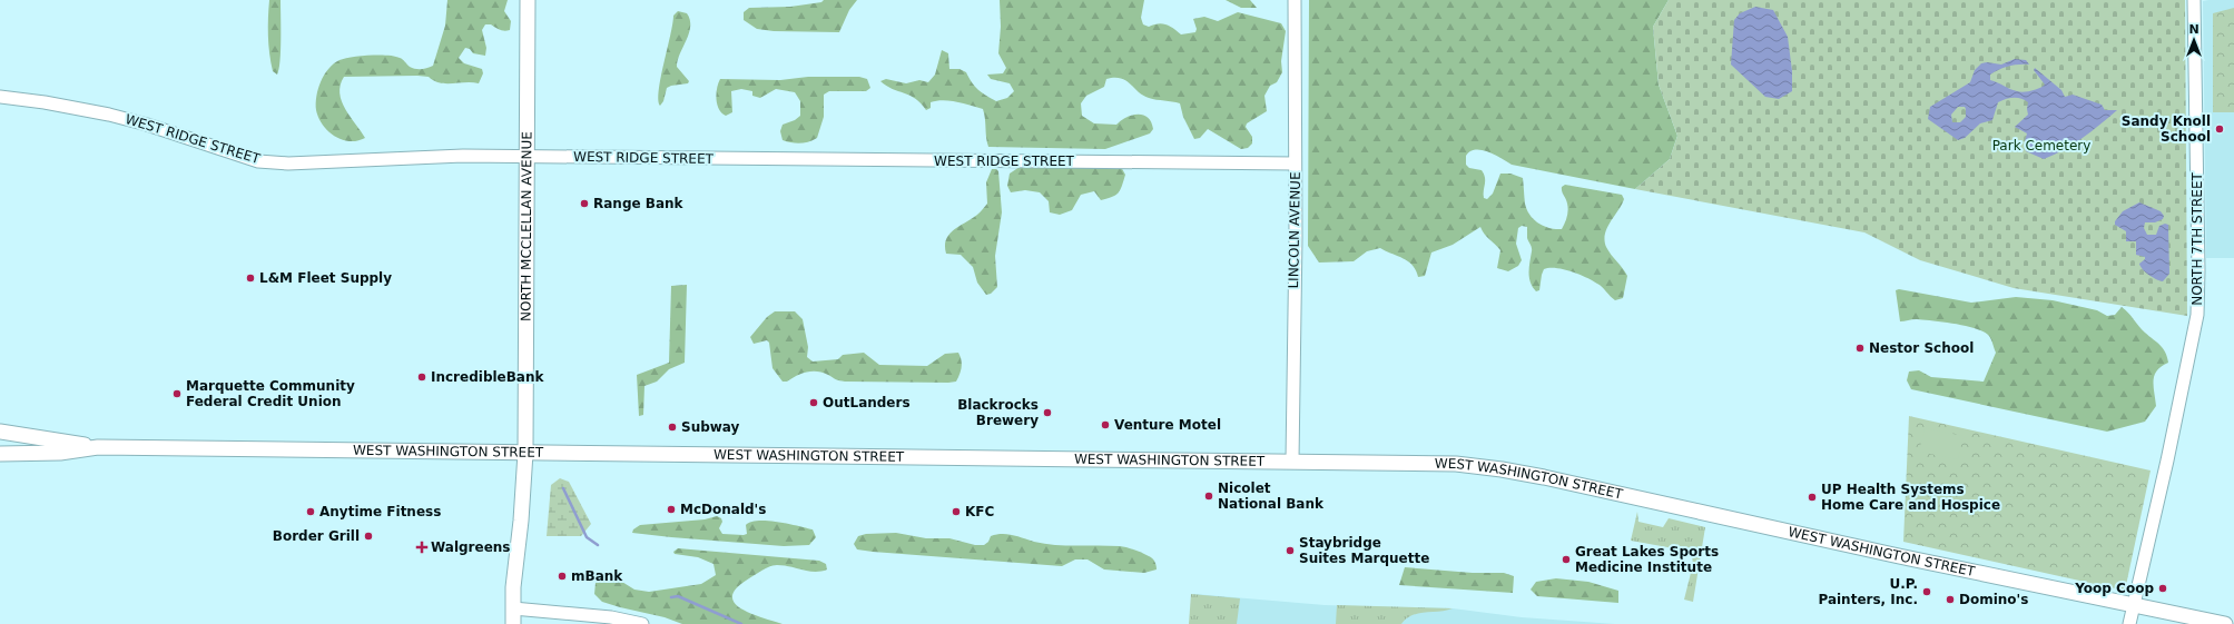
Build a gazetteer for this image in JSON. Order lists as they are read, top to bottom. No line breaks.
{"streets":{"main road":["NORTH MCCLELLAN AVENUE","WEST WASHINGTON STREET"],"street":["WEST RIDGE STREET","LINCOLN AVENUE","NORTH 7TH STREET"]},"crossings":[["WEST RIDGE STREET","NORTH MCCLELLAN AVENUE"],["WEST RIDGE STREET","LINCOLN AVENUE"],["NORTH MCCLELLAN AVENUE","WEST WASHINGTON STREET"],["LINCOLN AVENUE","WEST WASHINGTON STREET"],["NORTH 7TH STREET","WEST WASHINGTON STREET"]],"parks":["Park Cemetery"],"places":{"other":["Sandy Knoll School","Range Bank","L&M Fleet Supply","Nestor School","IncredibleBank","Marquette Community Federal Credit Union","OutLanders","Blackrocks Brewery","Venture Motel","Subway","Nicolet National Bank","UP Health Systems Home Care and Hospice","McDonald's","Anytime Fitness","KFC","Border Grill","Staybridge Suites Marquette","Great Lakes Sports Medicine Institute","mBank","Yoop Coop","U.P. Painters, Inc.","Domino's"],"health":["Walgreens"]},"north":"top"}
